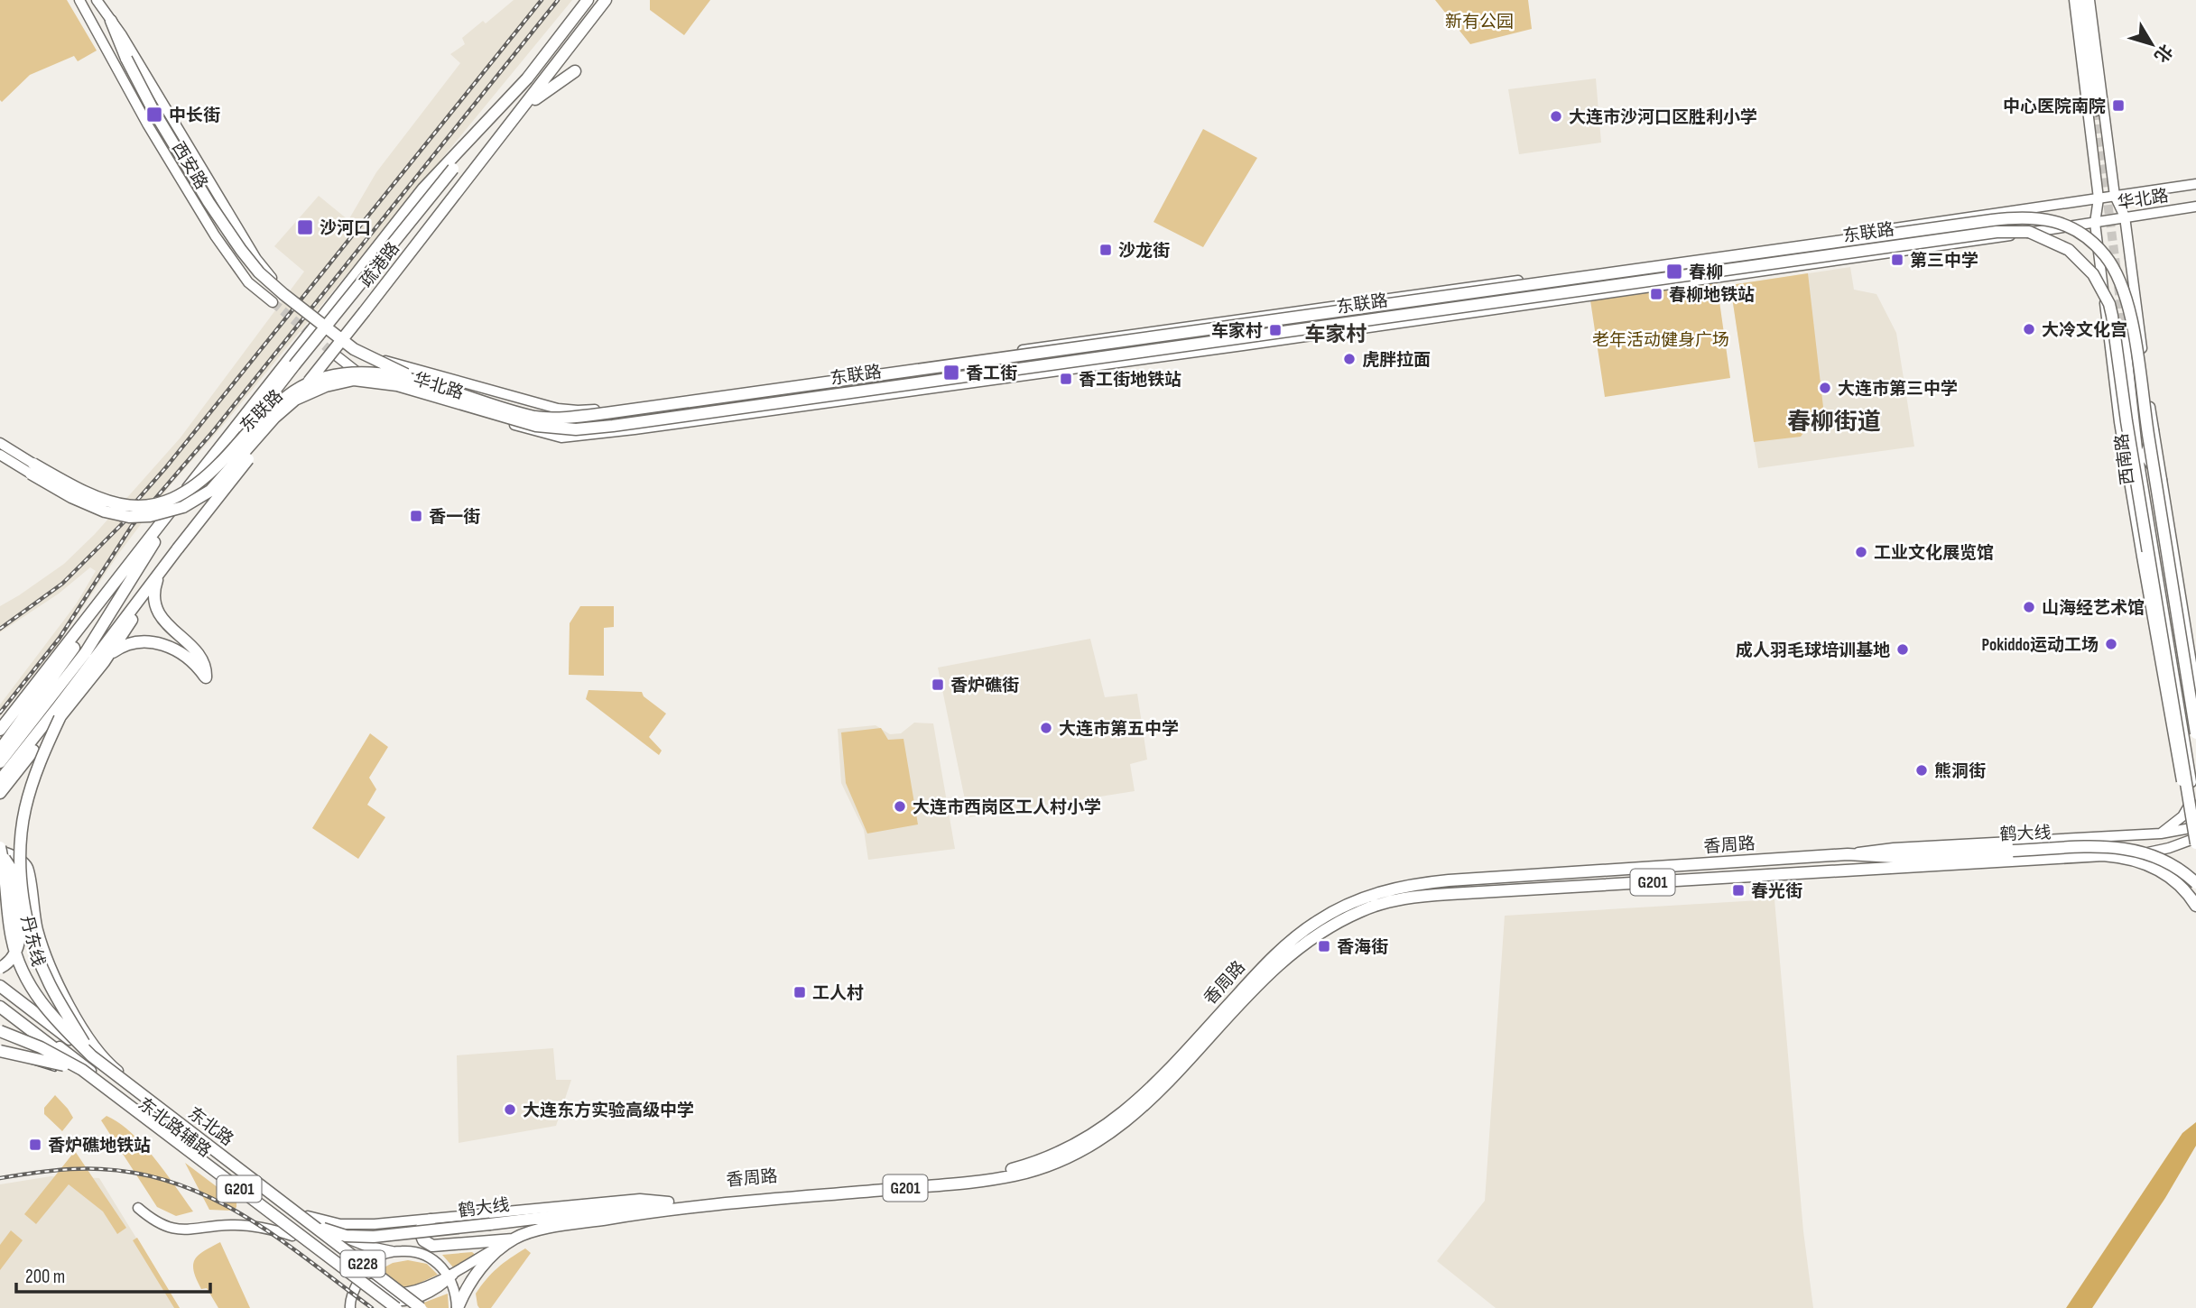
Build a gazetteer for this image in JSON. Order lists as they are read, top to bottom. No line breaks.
{"streets":{"highway":["东联路","疏港路","鹤大线","香周路","G201","丹东线","东北路","G228"],"main road":["西安路","华北路","西南路","东北路辅路"]},"crossings":[["华北路","西南路"],["东联路","西南路"],["东联路","香周路"],["西南路","香周路"],["鹤大线","香周路"],["鹤大线","东北路"],["香周路","G201"],["香周路","东北路"],["香周路","东北路辅路"],["丹东线","东北路"],["东北路","东北路辅路"]],"districts":["车家村","春柳街道"],"parks":["新有公园","老年活动健身广场"],"places":{"transit":["中心医院南院","中长街","沙河口","沙龙街","第三中学","春柳","春柳地铁站","车家村","香工街","香工街地铁站","香一街","香炉礁街","春光街","香海街","工人村","香炉礁地铁站"],"other":["大连市沙河口区胜利小学","大冷文化宫","虎胖拉面","大连市第三中学","工业文化展览馆","山海经艺术馆","Pokiddo运动工场","成人羽毛球培训基地","大连市第五中学","熊洞街","大连市西岗区工人村小学","大连东方实验高级中学"]},"scale_bar":"200 m","north":"bottom right"}
